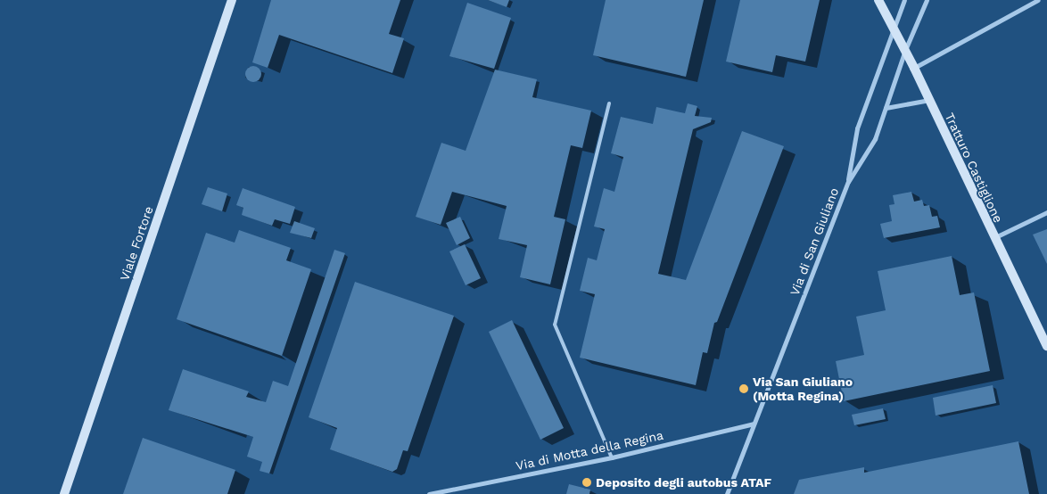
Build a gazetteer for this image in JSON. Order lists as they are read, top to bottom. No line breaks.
{"streets":{"main road":["Tratturo Castiglione","Viale Fortore"],"street":["Via di San Giuliano","Via di Motta della Regina"]},"crossings":[["Tratturo Castiglione","Via di San Giuliano"],["Via di San Giuliano","Via di Motta della Regina"]],"places":["Via San Giuliano (Motta Regina)","Deposito degli autobus ATAF"]}
